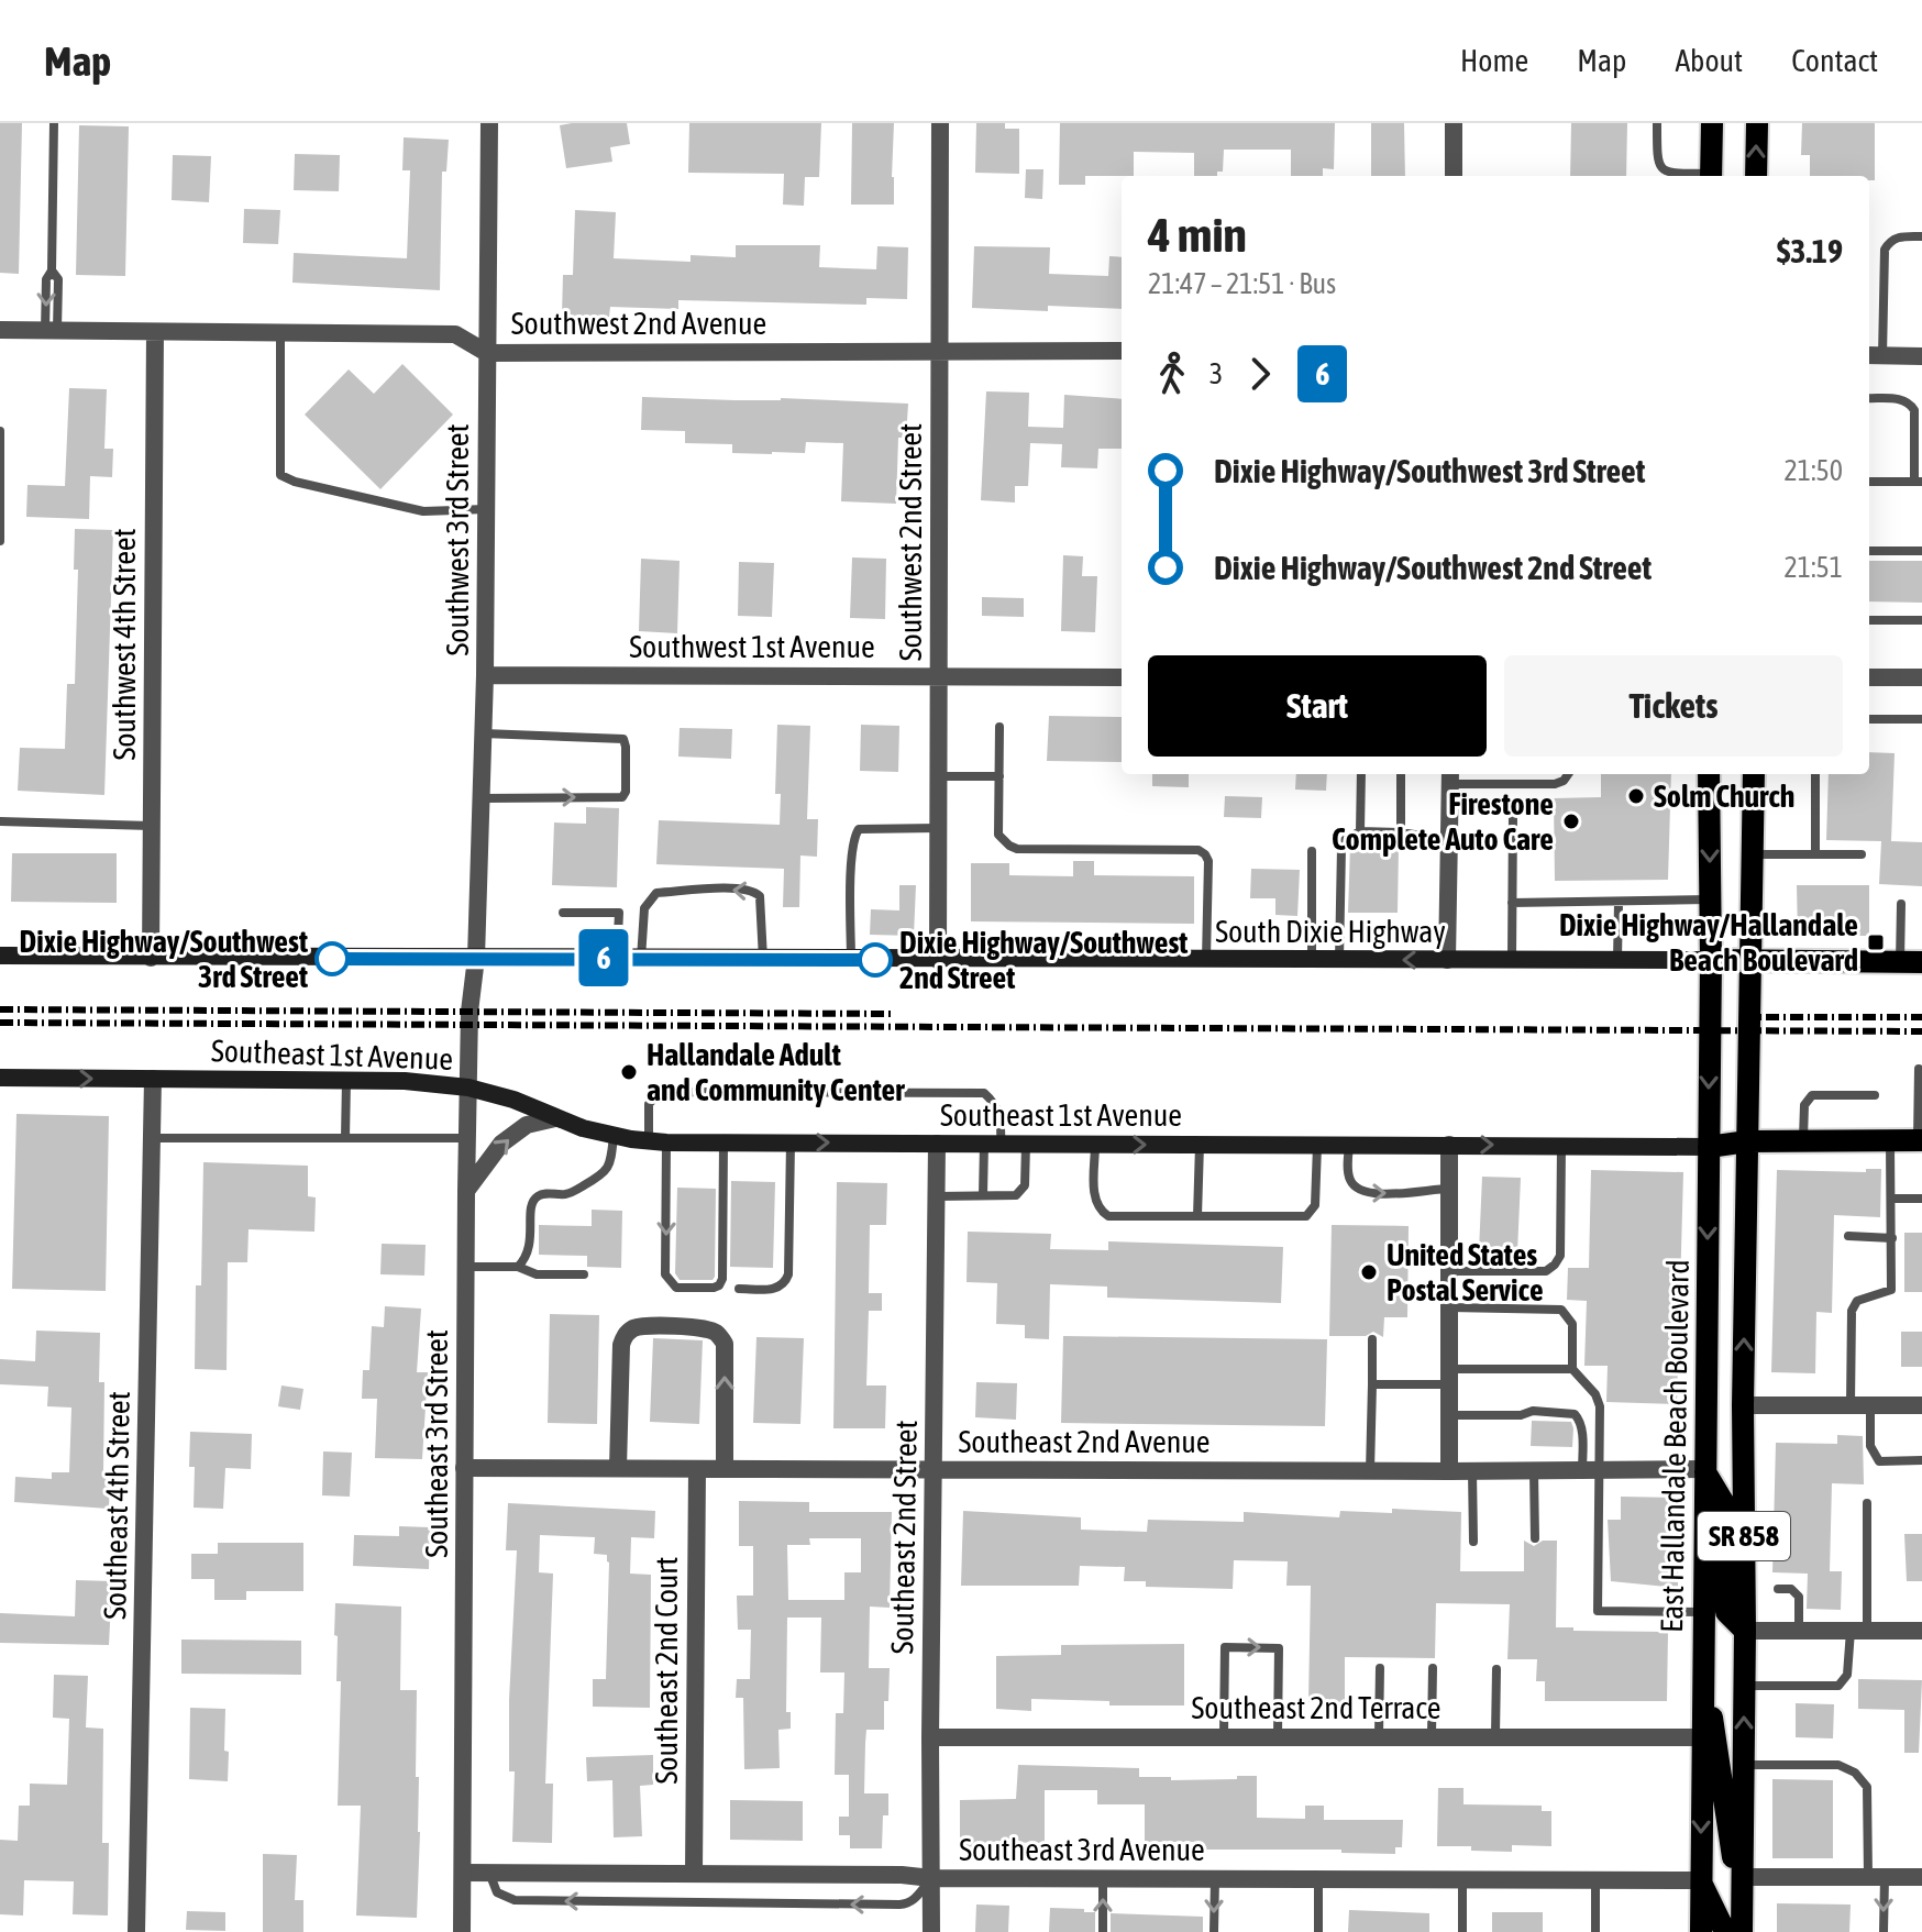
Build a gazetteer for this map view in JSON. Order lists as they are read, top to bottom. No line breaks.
{"streets":{"main road":["South Dixie Highway","Southeast 1st Avenue","East Hallandale Beach Boulevard","SR 858"],"street":["Southwest 2nd Avenue","Southwest 3rd Street","Southwest 2nd Street","Southwest 4th Street","Southwest 1st Avenue","Southeast 2nd Avenue","Southeast 3rd Street","Southeast 4th Street","Southeast 2nd Street","Southeast 2nd Court","Southeast 2nd Terrace","Southeast 3rd Avenue"]},"crossings":[["Southwest 2nd Avenue","Southwest 3rd Street"],["Southwest 2nd Avenue","Southwest 2nd Street"],["Southwest 2nd Avenue","Southwest 4th Street"],["Southwest 3rd Street","Southwest 1st Avenue"],["Southwest 3rd Street","South Dixie Highway"],["Southwest 3rd Street","Southeast 3rd Street"],["Southwest 2nd Street","Southwest 1st Avenue"],["Southwest 2nd Street","South Dixie Highway"],["Southwest 4th Street","South Dixie Highway"],["South Dixie Highway","Southeast 3rd Street"],["South Dixie Highway","East Hallandale Beach Boulevard"],["South Dixie Highway","SR 858"],["Southeast 1st Avenue","Southeast 3rd Street"],["Southeast 1st Avenue","East Hallandale Beach Boulevard"],["Southeast 1st Avenue","Southeast 4th Street"],["Southeast 1st Avenue","Southeast 2nd Street"],["Southeast 2nd Avenue","Southeast 3rd Street"],["Southeast 2nd Avenue","East Hallandale Beach Boulevard"],["Southeast 2nd Avenue","Southeast 2nd Street"],["Southeast 2nd Avenue","Southeast 2nd Court"],["Southeast 3rd Street","Southeast 3rd Avenue"],["East Hallandale Beach Boulevard","SR 858"],["East Hallandale Beach Boulevard","Southeast 2nd Terrace"],["East Hallandale Beach Boulevard","Southeast 3rd Avenue"],["Southeast 2nd Street","Southeast 2nd Terrace"],["Southeast 2nd Street","Southeast 3rd Avenue"],["Southeast 2nd Court","Southeast 3rd Avenue"]],"places":{"other":["Solm Church","Firestone Complete Auto Care","Dixie Highway/Southwest 3rd Street","Dixie Highway/Southwest 2nd Street","Hallandale Adult and Community Center","United States Postal Service"],"transit":["Dixie Highway/Hallandale Beach Boulevard"]},"lines":["bus line 6"],"page":{"header":"Map","nav":["Home","Map","About","Contact"],"on_map":"6","heading":["4 min","21:47 – 21:51 · Bus","$3.19"],"legs":["3","6"],"list":[{"name":"Dixie Highway/Southwest 3rd Street","value":"21:50"},{"name":"Dixie Highway/Southwest 2nd Street","value":"21:51"}],"buttons":["Start","Tickets"]}}
